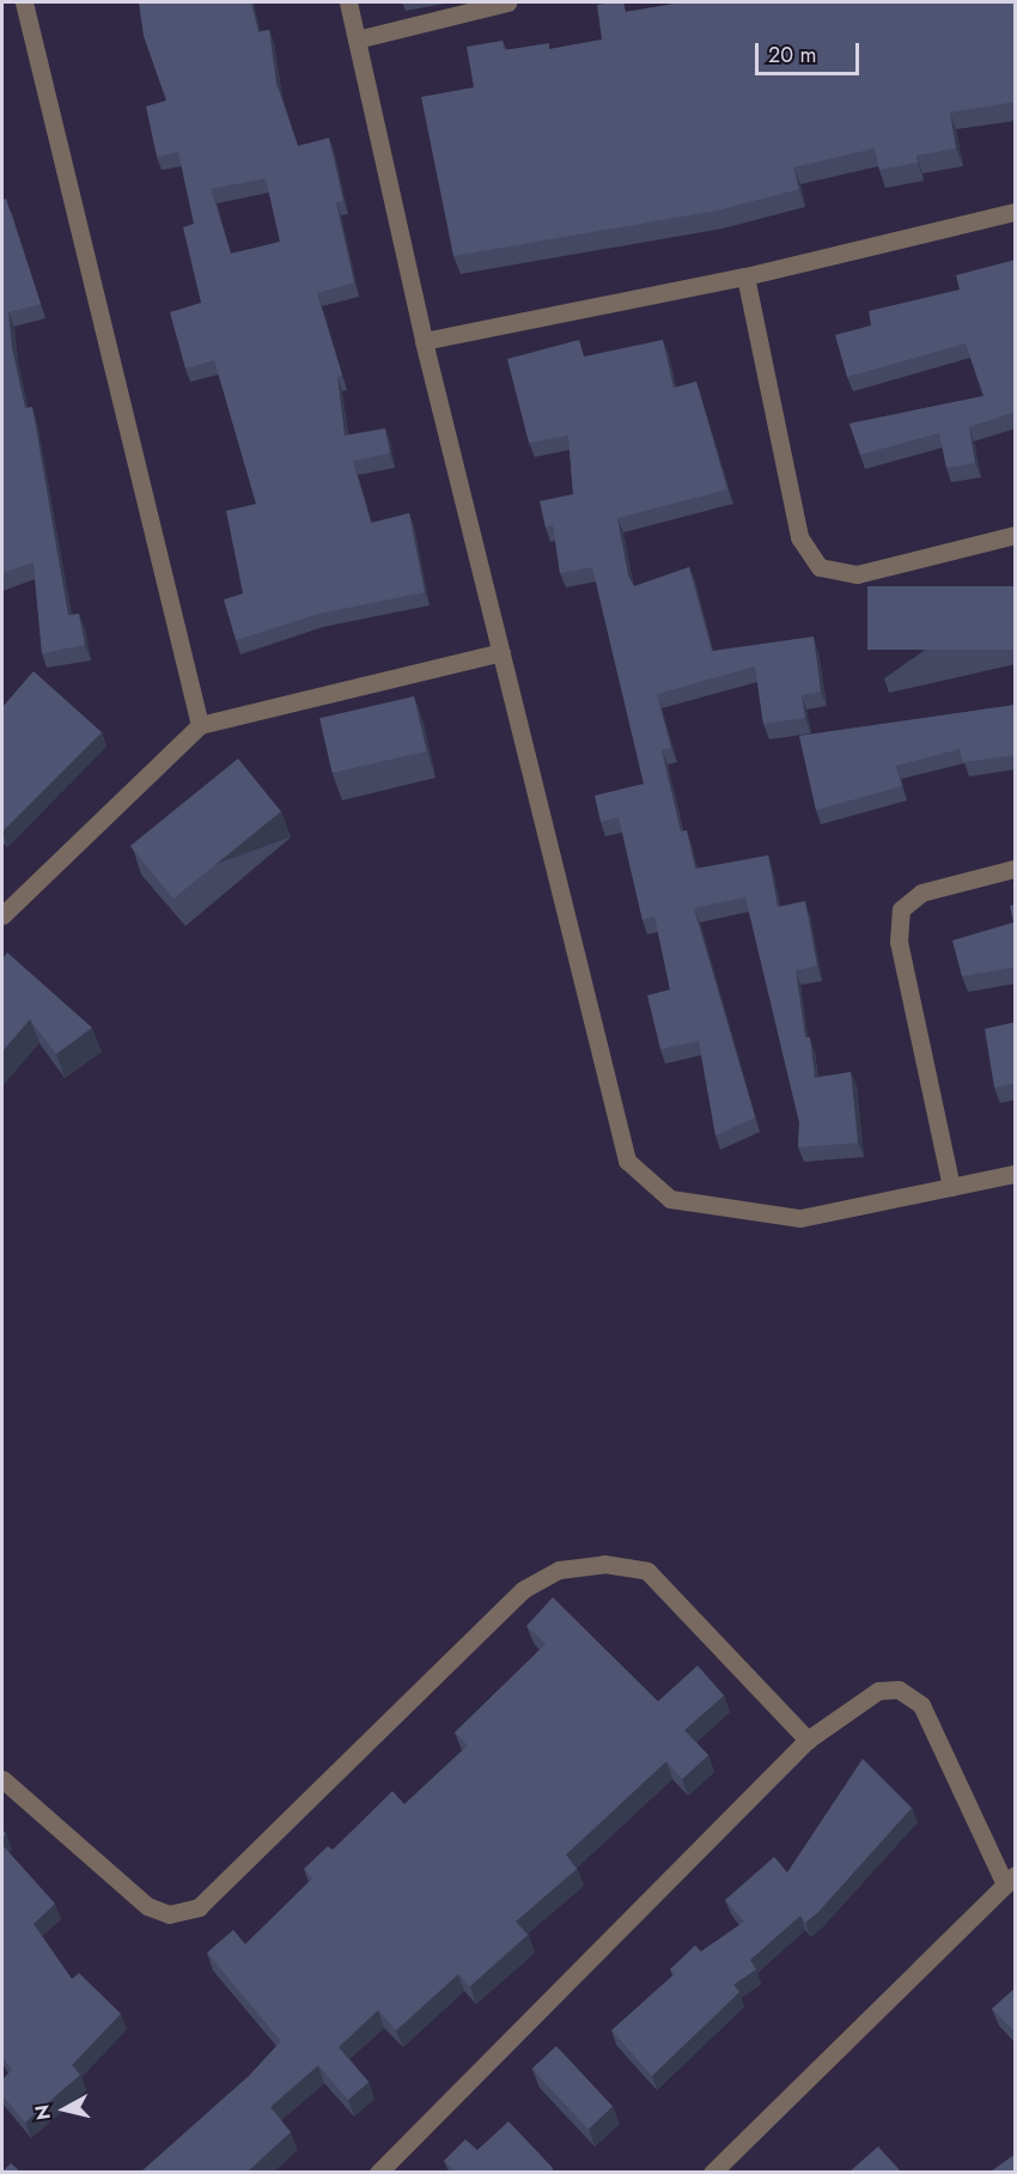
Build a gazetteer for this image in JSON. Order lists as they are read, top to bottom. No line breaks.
{"scale_bar":"20 m","north":"left"}
